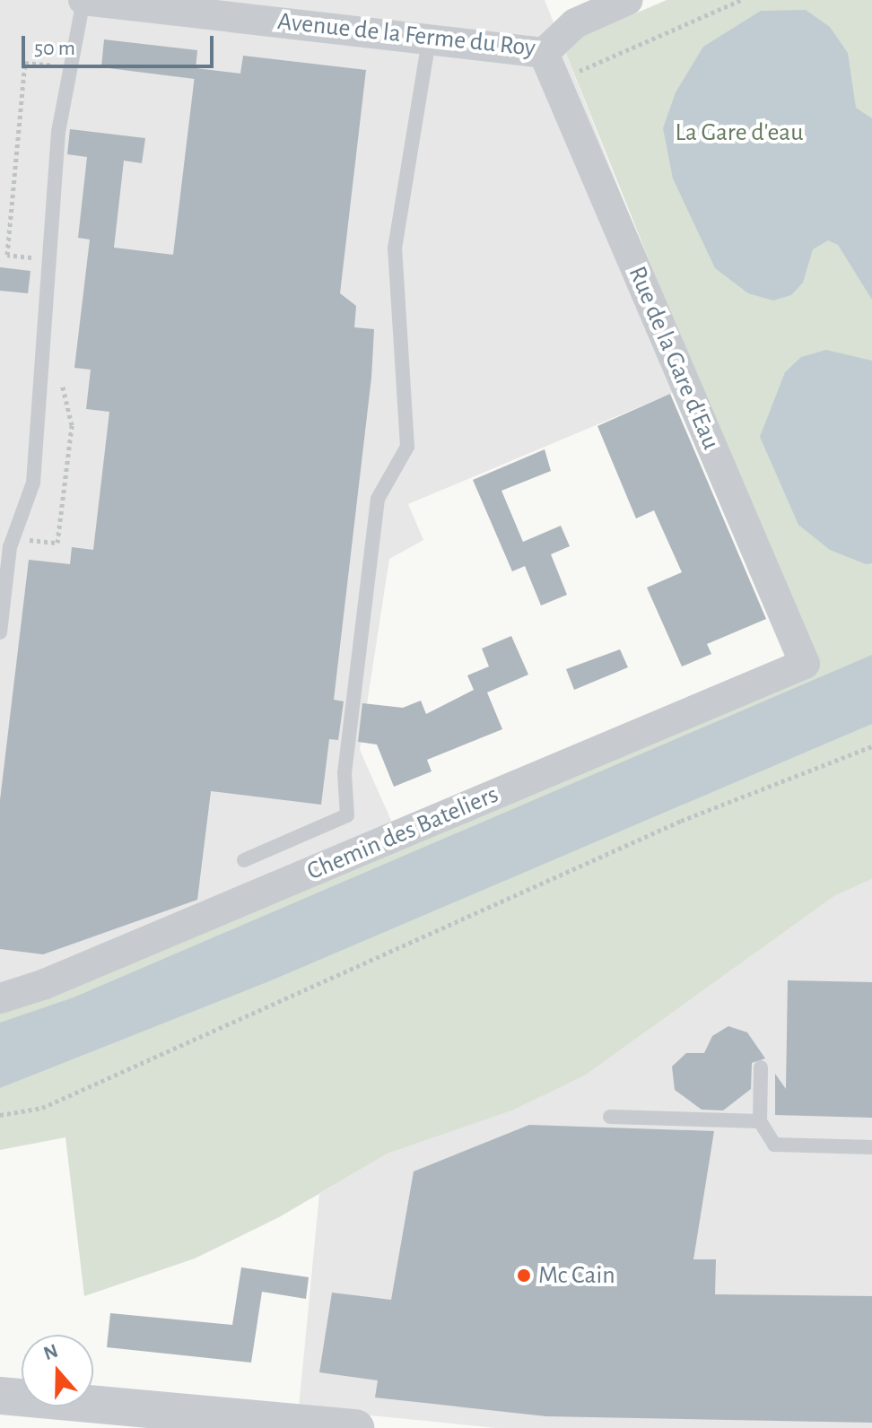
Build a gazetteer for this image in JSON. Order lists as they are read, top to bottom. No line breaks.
{"streets":{"street":["Avenue de la Ferme du Roy","Rue de la Gare d'Eau","Chemin des Bateliers"]},"crossings":[["Avenue de la Ferme du Roy","Rue de la Gare d'Eau"],["Rue de la Gare d'Eau","Chemin des Bateliers"]],"parks":["La Gare d'eau"],"places":["Mc Cain"],"scale_bar":"50 m","north":"top"}
